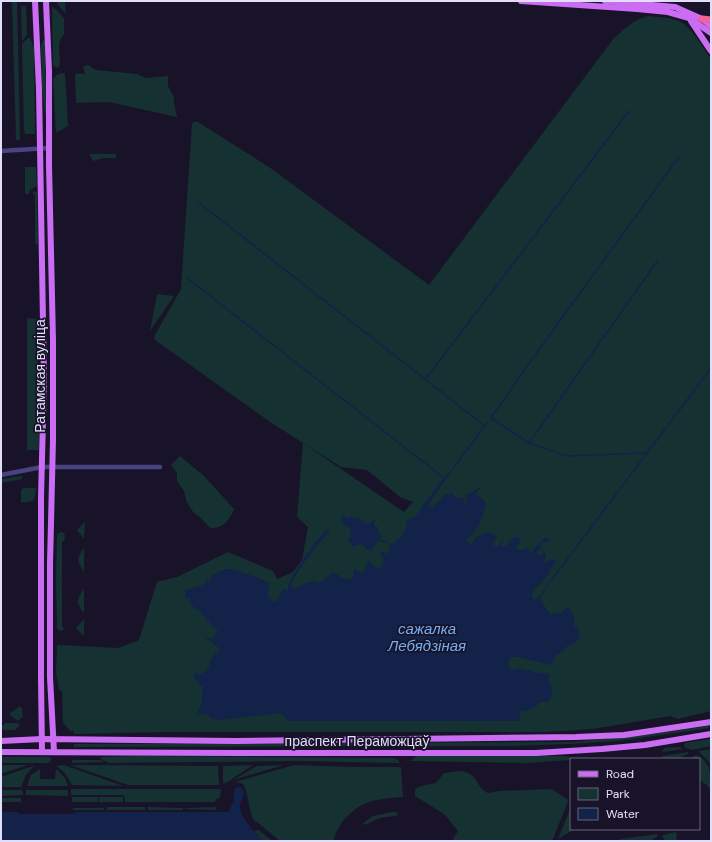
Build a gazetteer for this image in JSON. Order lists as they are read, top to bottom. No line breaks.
{"streets":{"main road":["Ратамская вуліца","праспект Пераможцаў"]},"crossings":[["Ратамская вуліца","праспект Пераможцаў"]],"water":["сажалка Лебядзіная"],"legend":["Road","Park","Water"]}
